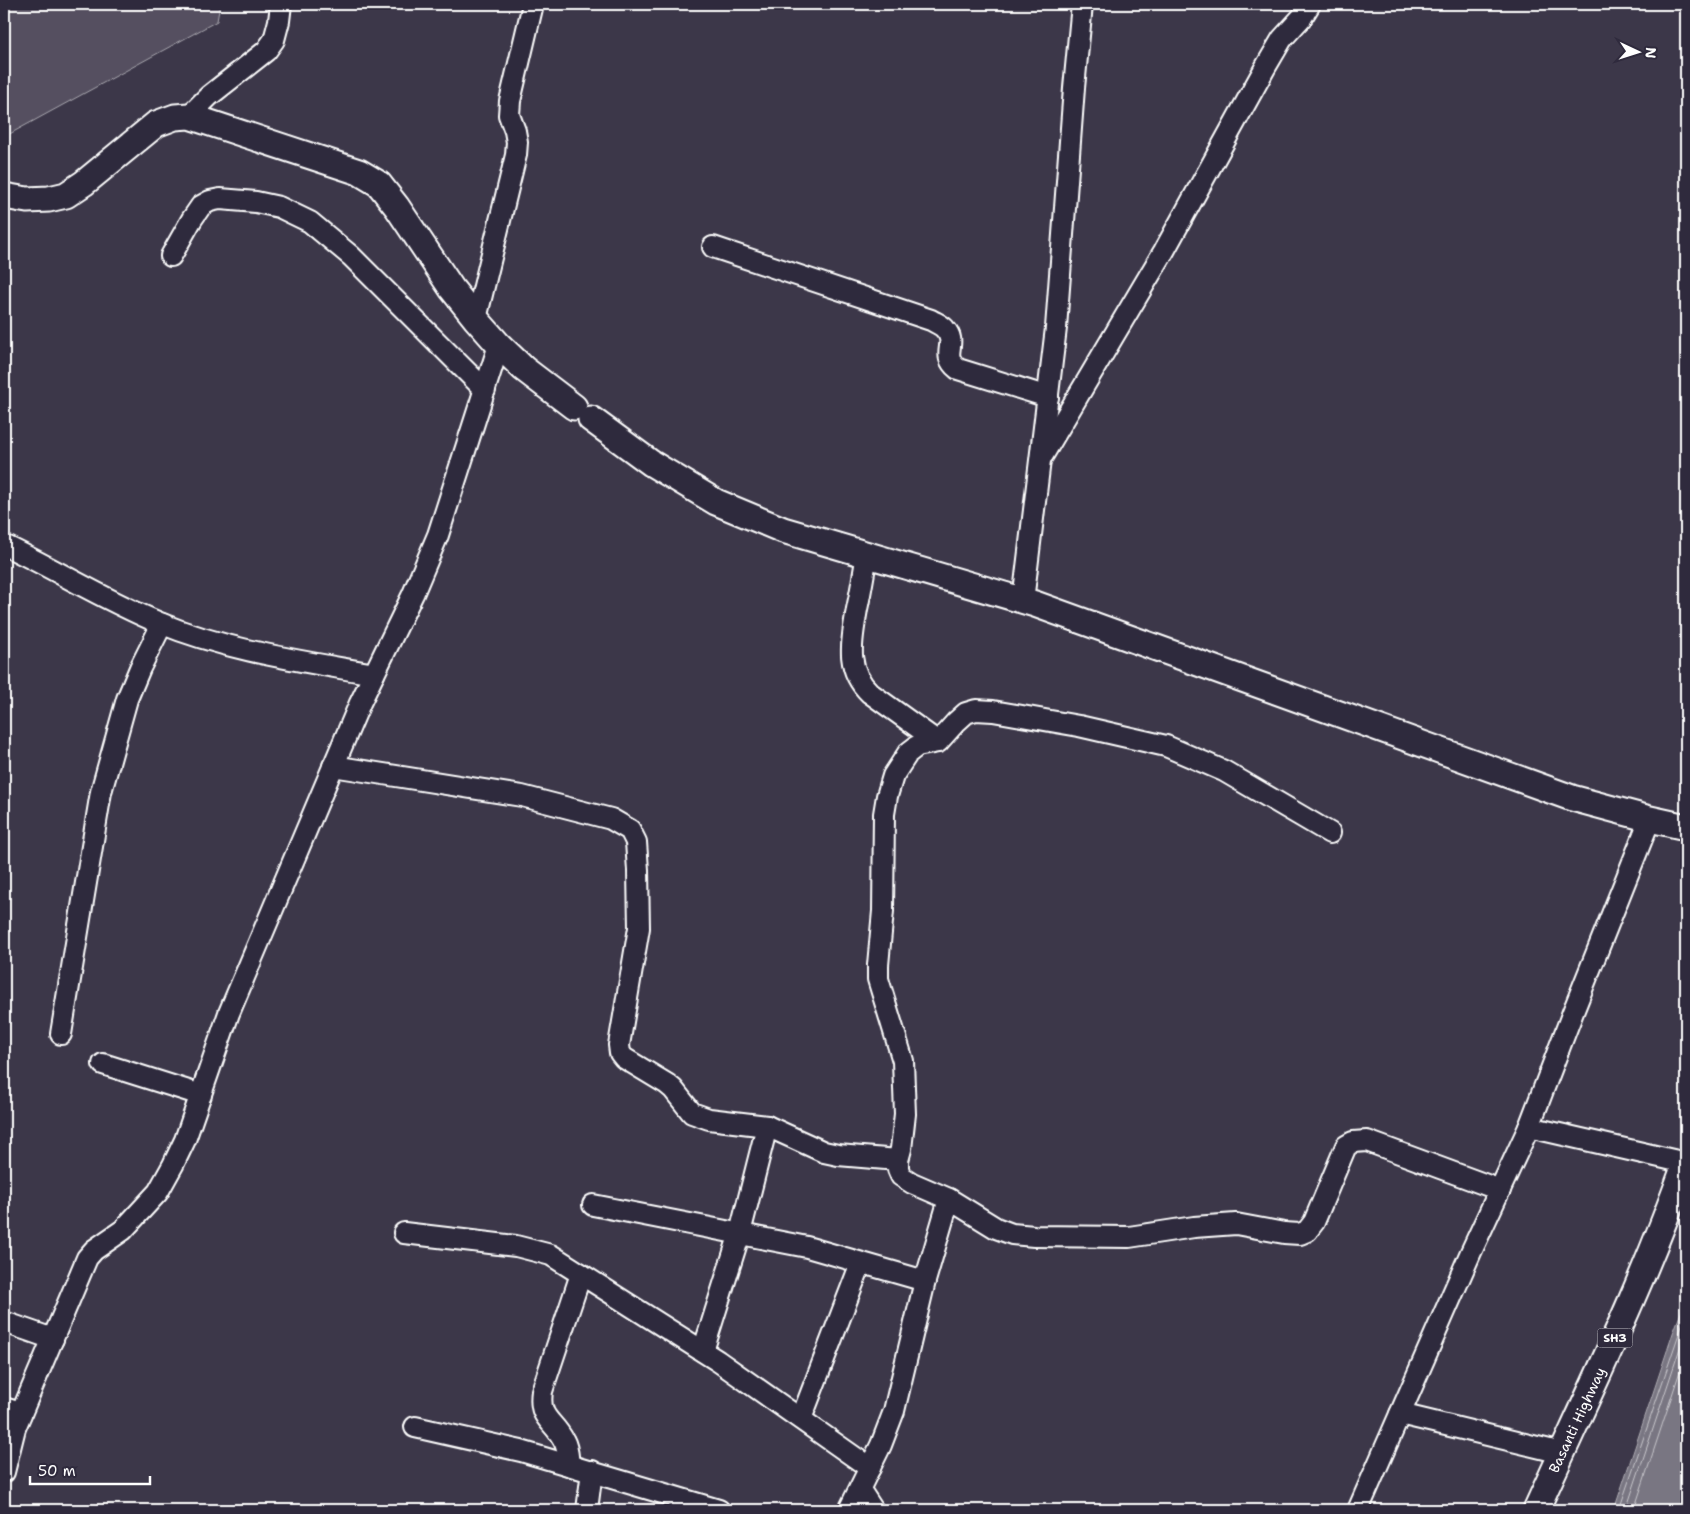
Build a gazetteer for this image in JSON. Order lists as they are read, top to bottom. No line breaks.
{"streets":{"main road":["SH3","Basanti Highway"]},"scale_bar":"50 m","north":"right"}
